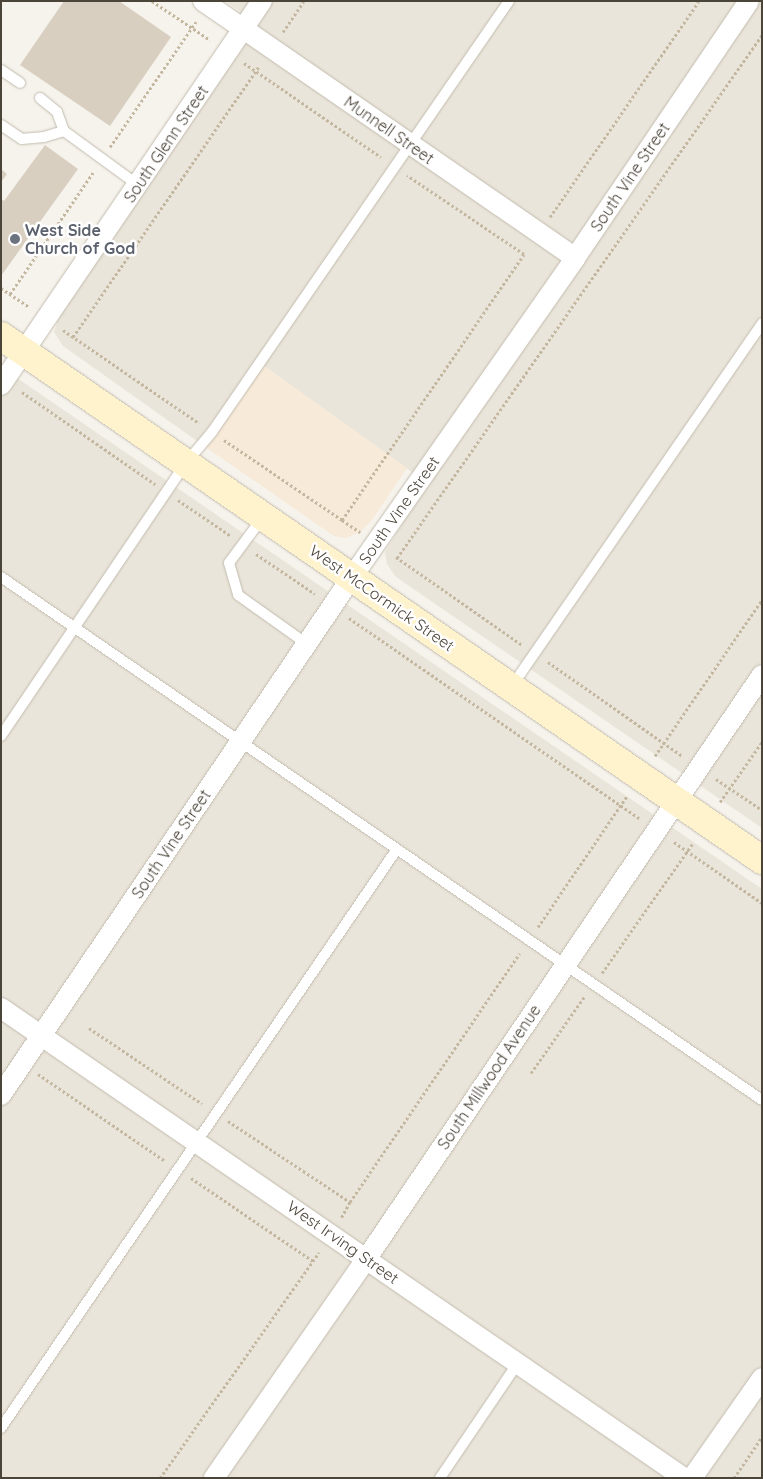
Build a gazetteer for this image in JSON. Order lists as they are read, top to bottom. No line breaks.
{"streets":{"street":["Munnell Street","South Glenn Street","South Vine Street","West McCormick Street","South Millwood Avenue","West Irving Street"]},"crossings":[["Munnell Street","South Glenn Street"],["Munnell Street","South Vine Street"],["South Glenn Street","West McCormick Street"],["South Vine Street","West McCormick Street"],["South Vine Street","West Irving Street"],["West McCormick Street","South Millwood Avenue"],["South Millwood Avenue","West Irving Street"]],"places":["West Side Church of God"]}
